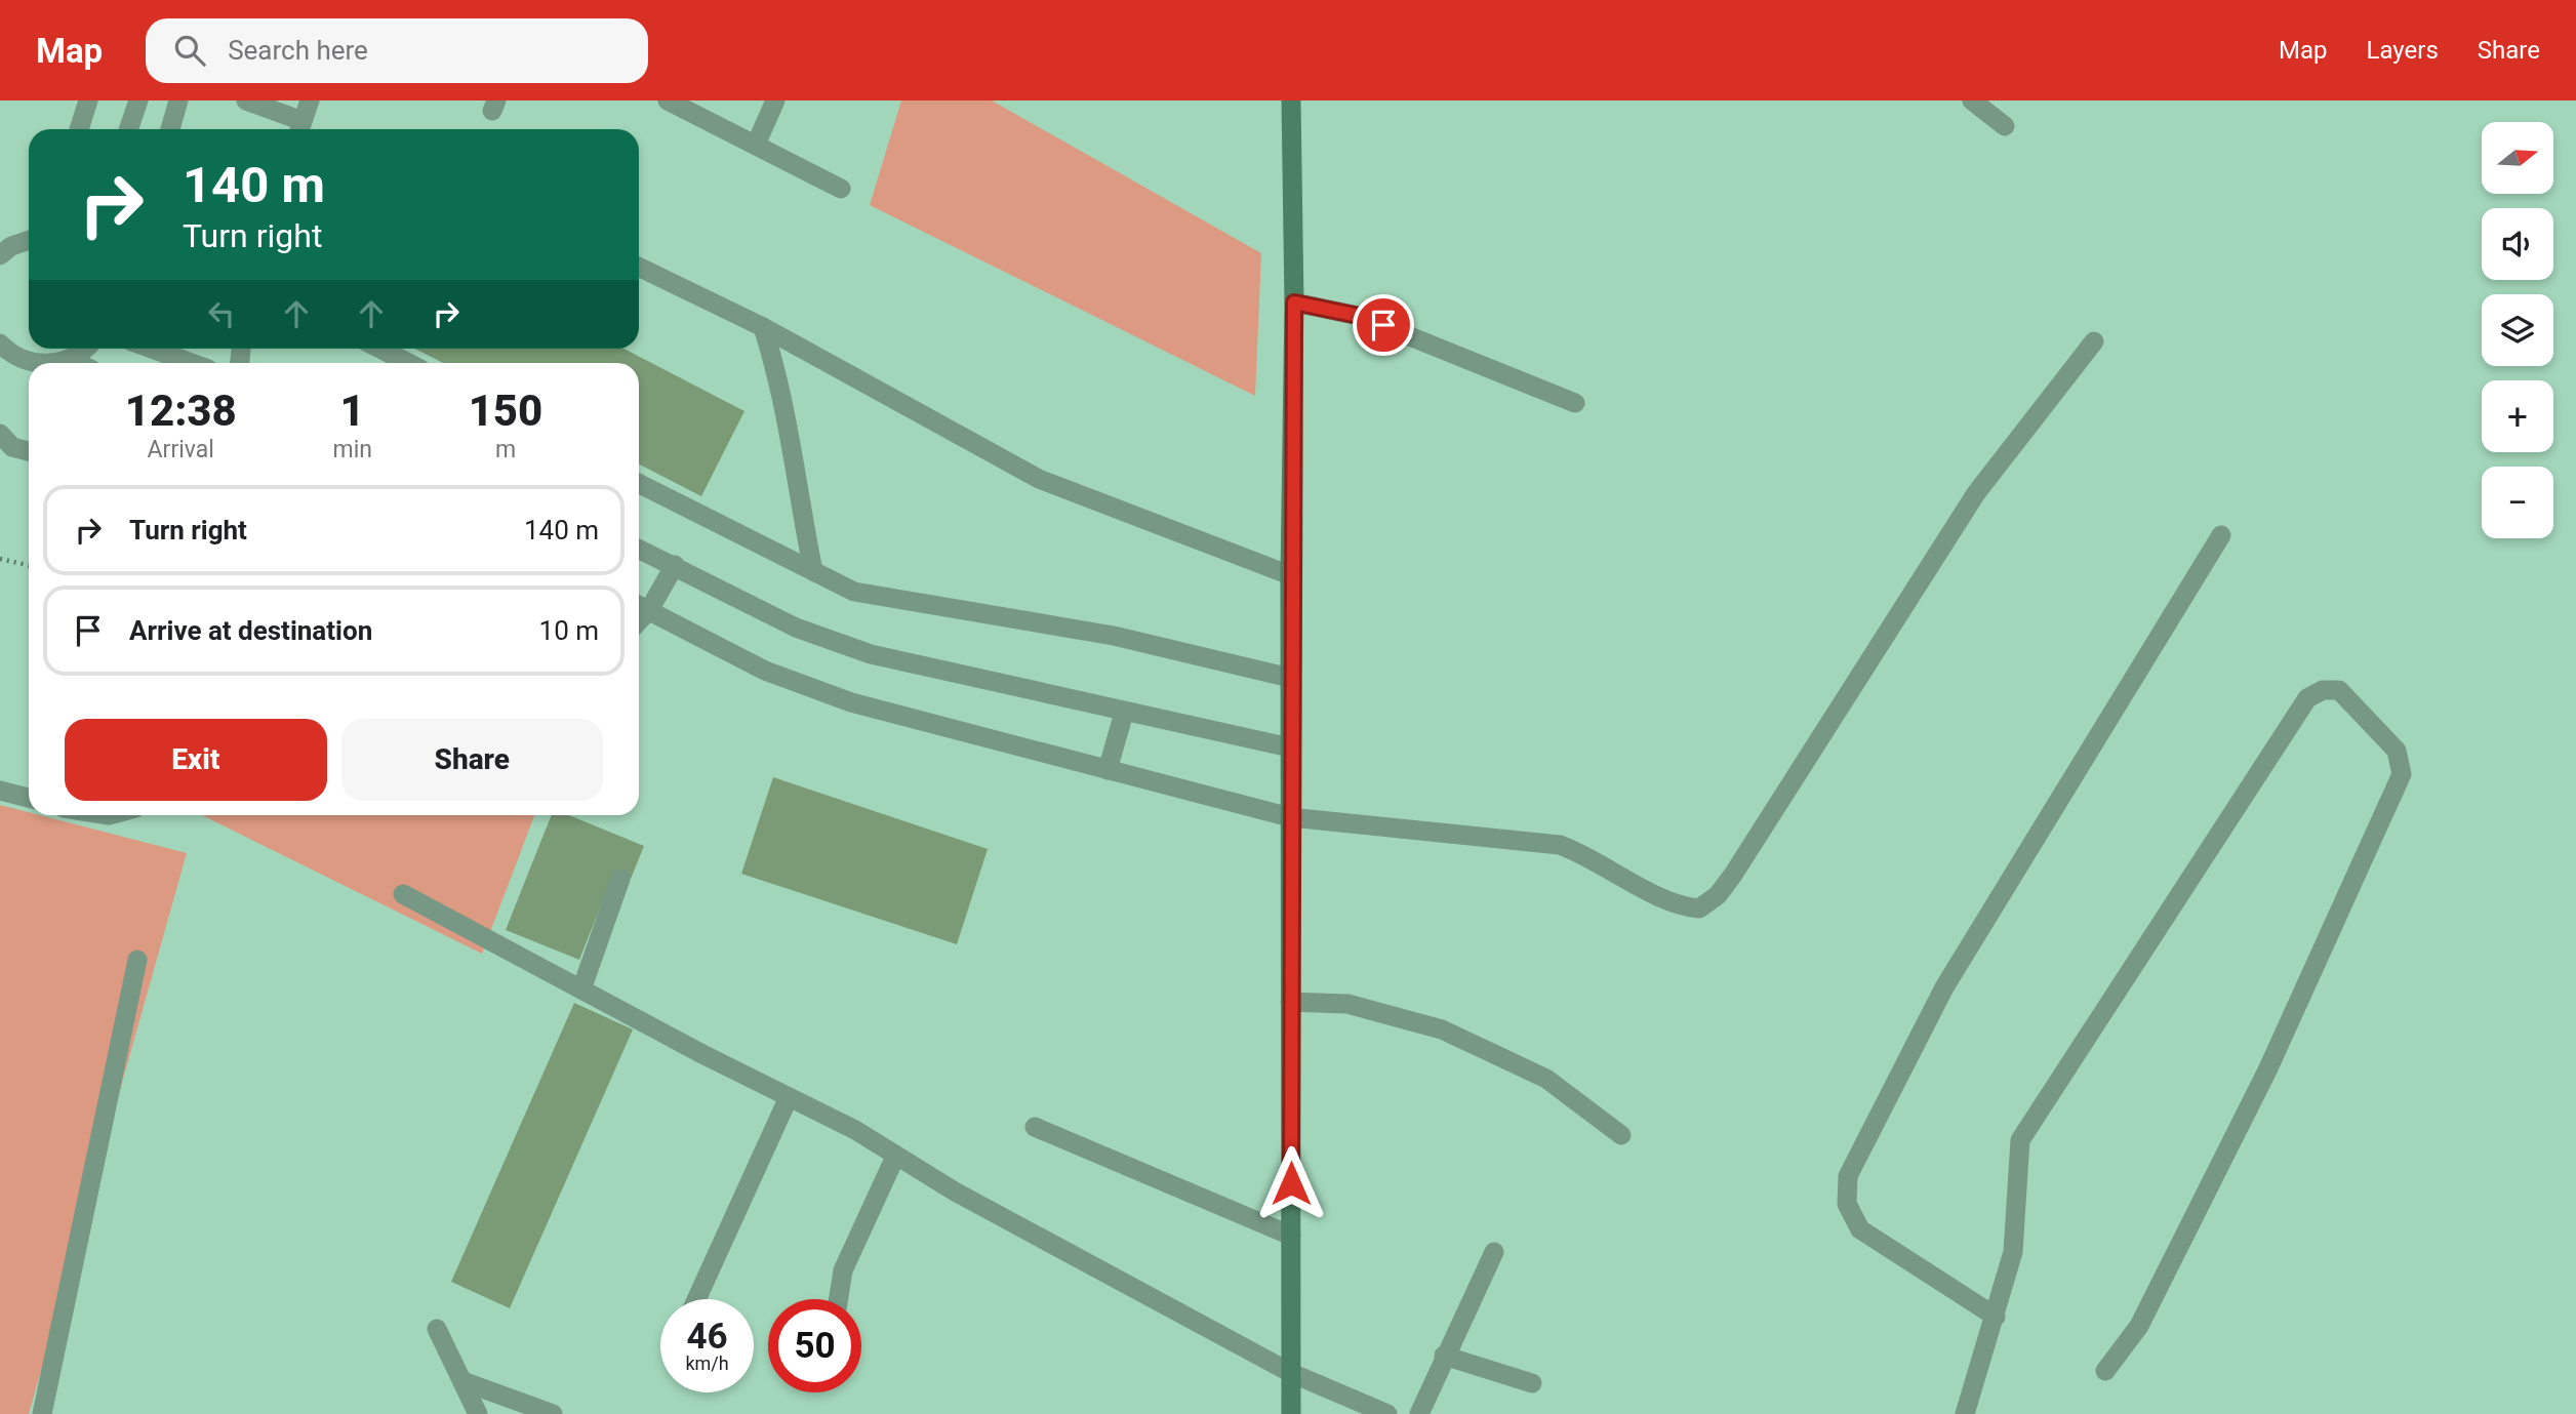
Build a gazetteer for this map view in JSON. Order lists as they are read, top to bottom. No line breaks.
{"north":"right","page":{"header":"Map","search":"Search here","nav":["Map","Layers","Share"],"map_buttons":["+","−"],"turn":["140 m","Turn right"],"eta":["12:38","Arrival","1","min","150","m"],"list":[{"name":"Turn right","value":"140 m"},{"name":"Arrive at destination","value":"10 m"}],"buttons":["Exit","Share"],"speed":"46 km/h","limit":"50"}}
